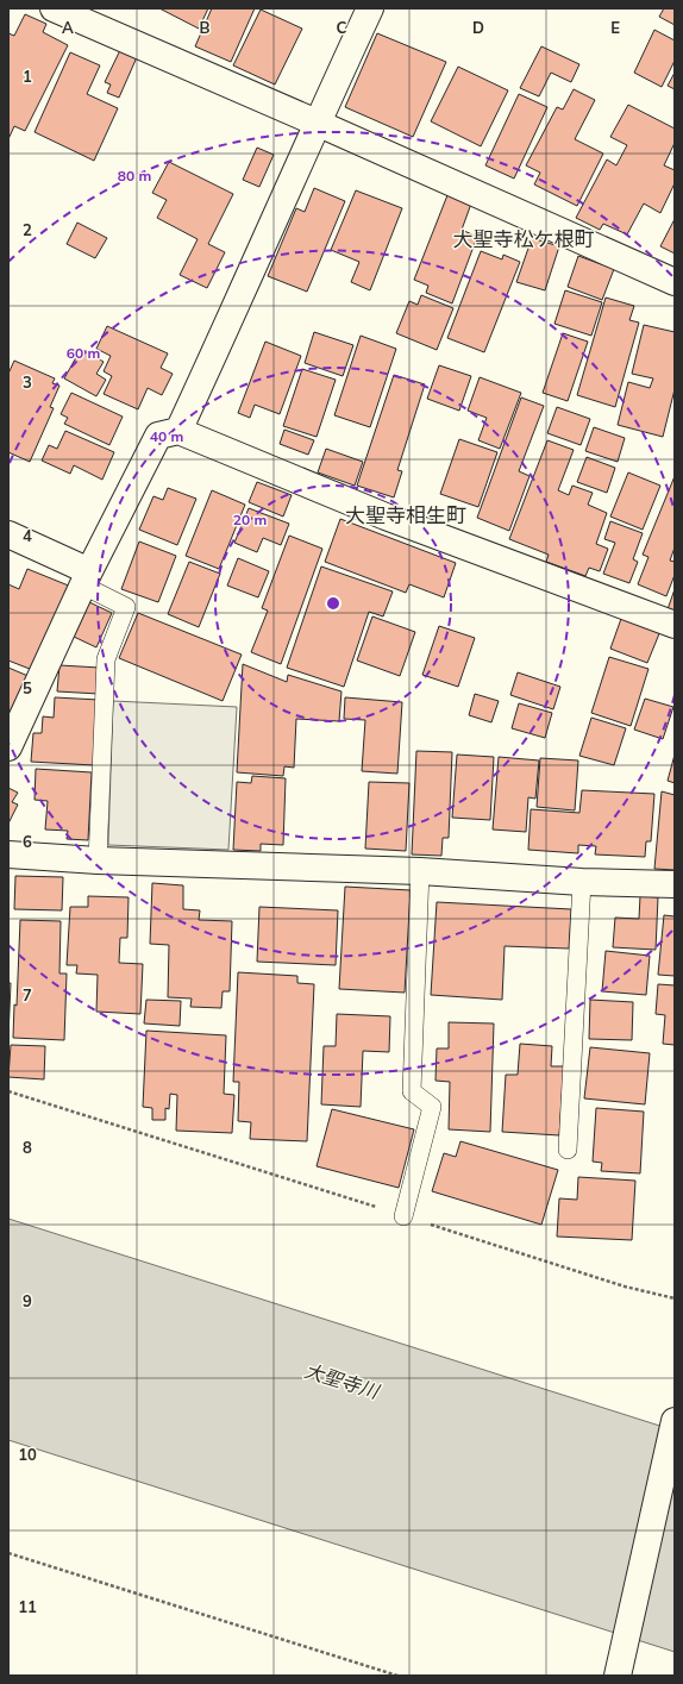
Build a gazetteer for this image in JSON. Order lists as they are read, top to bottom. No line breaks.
{"districts":["大聖寺松ケ根町","大聖寺相生町"],"water":["大聖寺川"],"grid":{"columns":["A","B","C","D","E"],"rows":["1","2","3","4","5","6","7","8","9","10","11"]},"rings":["80 m","60 m","40 m","20 m"]}
